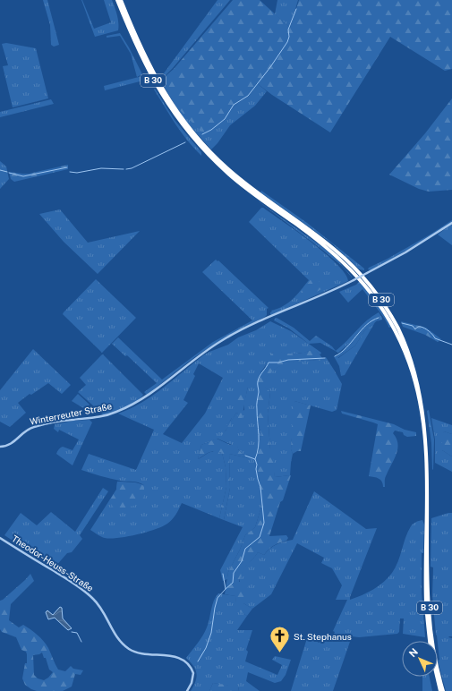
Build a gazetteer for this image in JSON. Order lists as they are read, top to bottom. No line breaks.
{"streets":{"highway":["B 30"],"street":["Winterreuter Straße","Theodor-Heuss-Straße"]},"places":{"church":["St. Stephanus"]},"north":"top left"}
